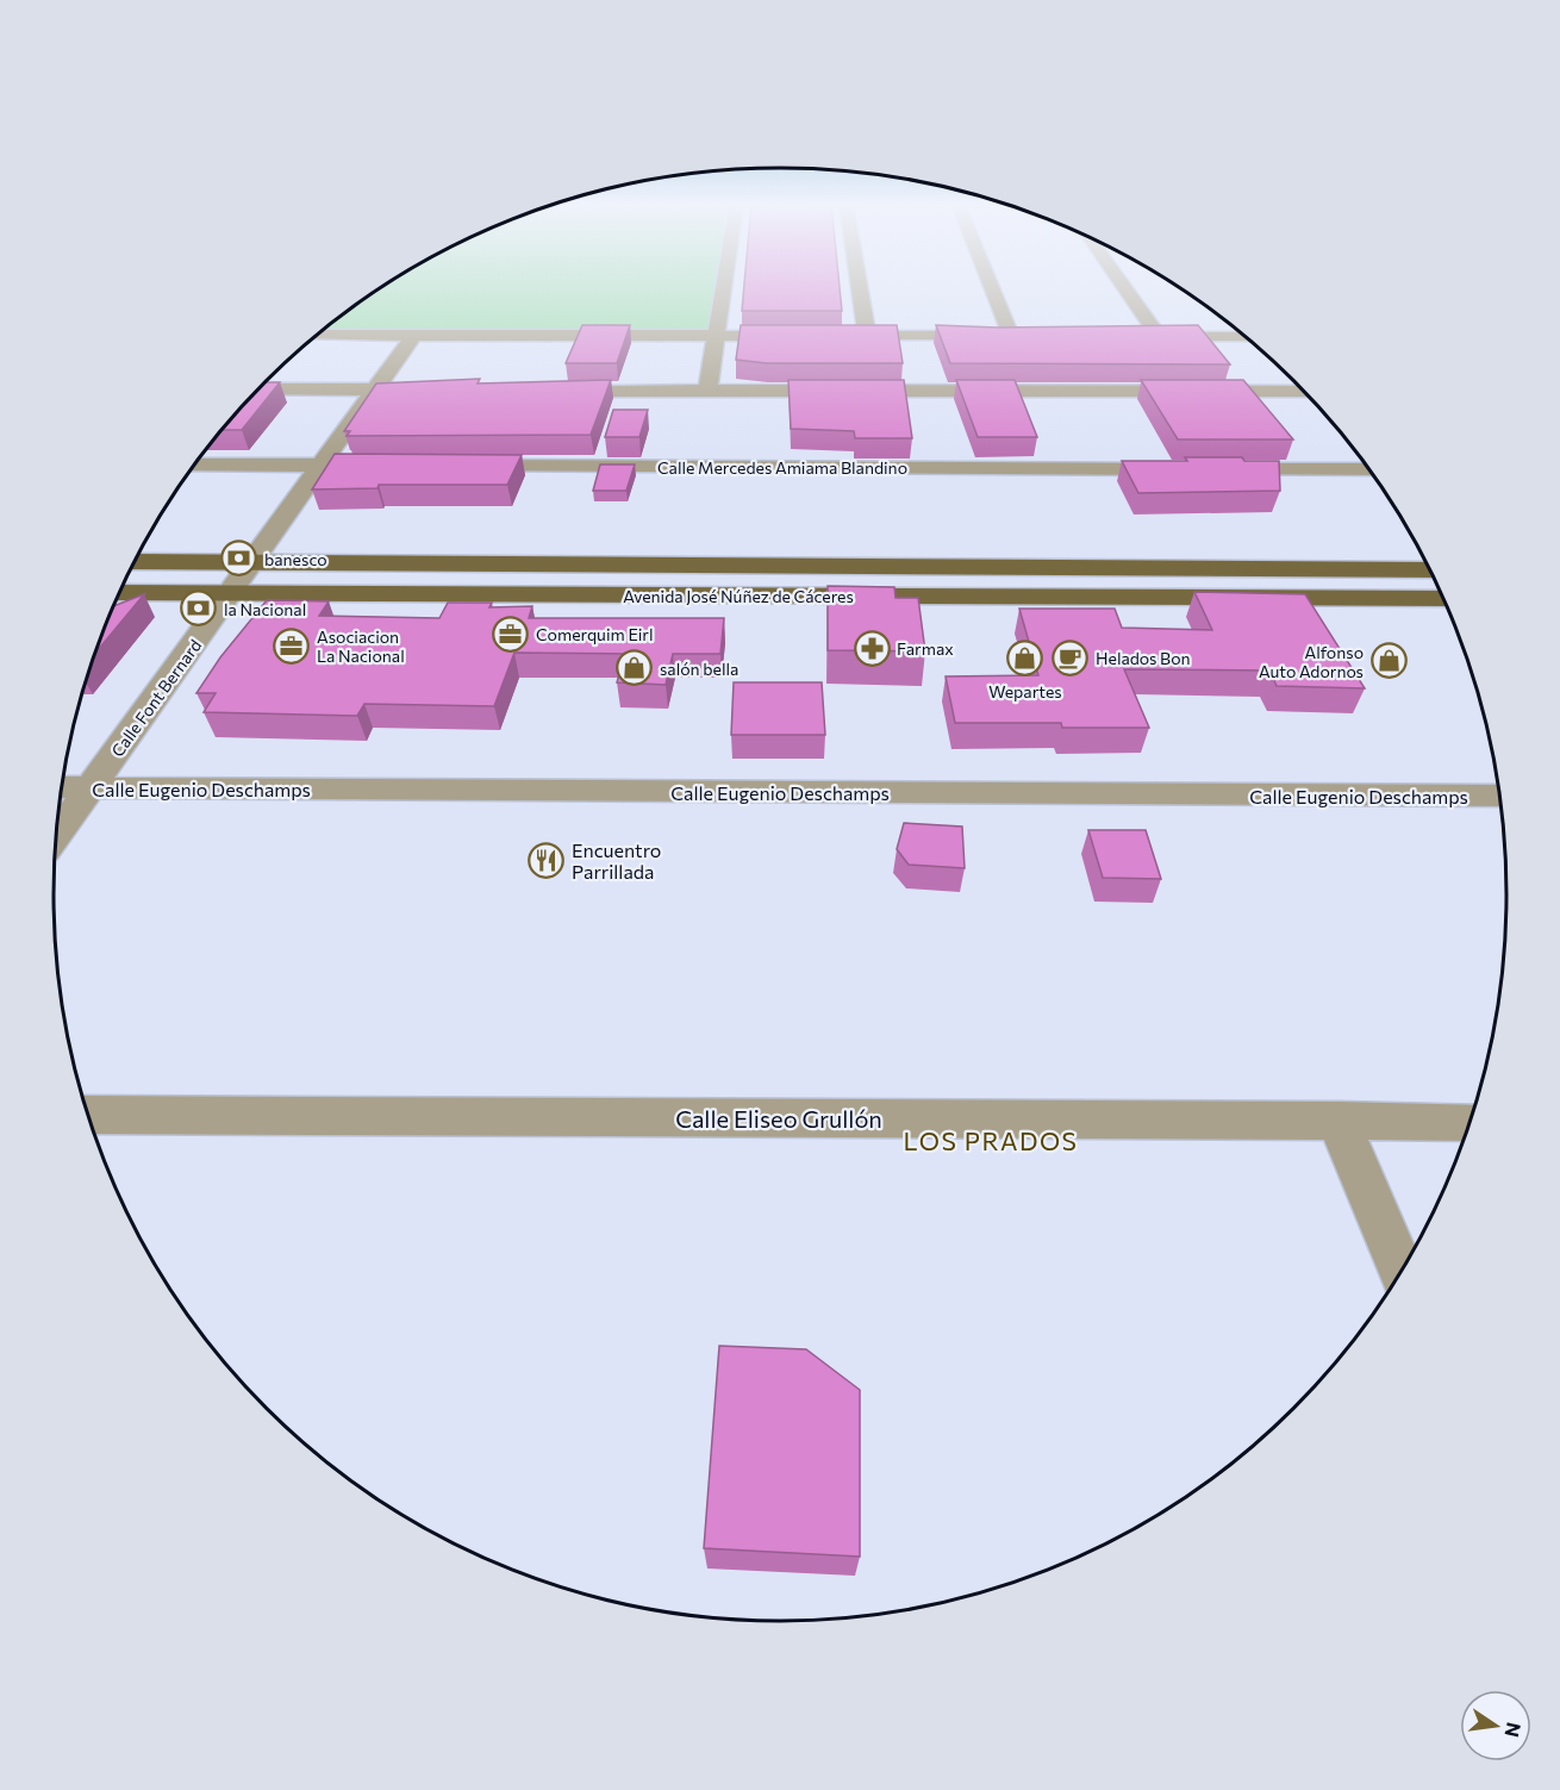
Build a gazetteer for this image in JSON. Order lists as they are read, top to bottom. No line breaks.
{"streets":{"main road":["Avenida José Núñez de Cáceres"],"street":["Calle Mercedes Amiama Blandino","Calle Font Bernard","Calle Eugenio Deschamps","Calle Eliseo Grullón"]},"crossings":[["Avenida José Núñez de Cáceres","Calle Font Bernard"],["Calle Font Bernard","Calle Eugenio Deschamps"]],"districts":["LOS PRADOS"],"places":{"bank":["banesco","la Nacional"],"office":["Comerquim Eirl","Asociacion La Nacional"],"pharmacy":["Farmax"],"cafe":["Helados Bon"],"shop":["Wepartes","Alfonso Auto Adornos","salón bella"],"restaurant":["Encuentro Parrillada"]},"north":"right"}
